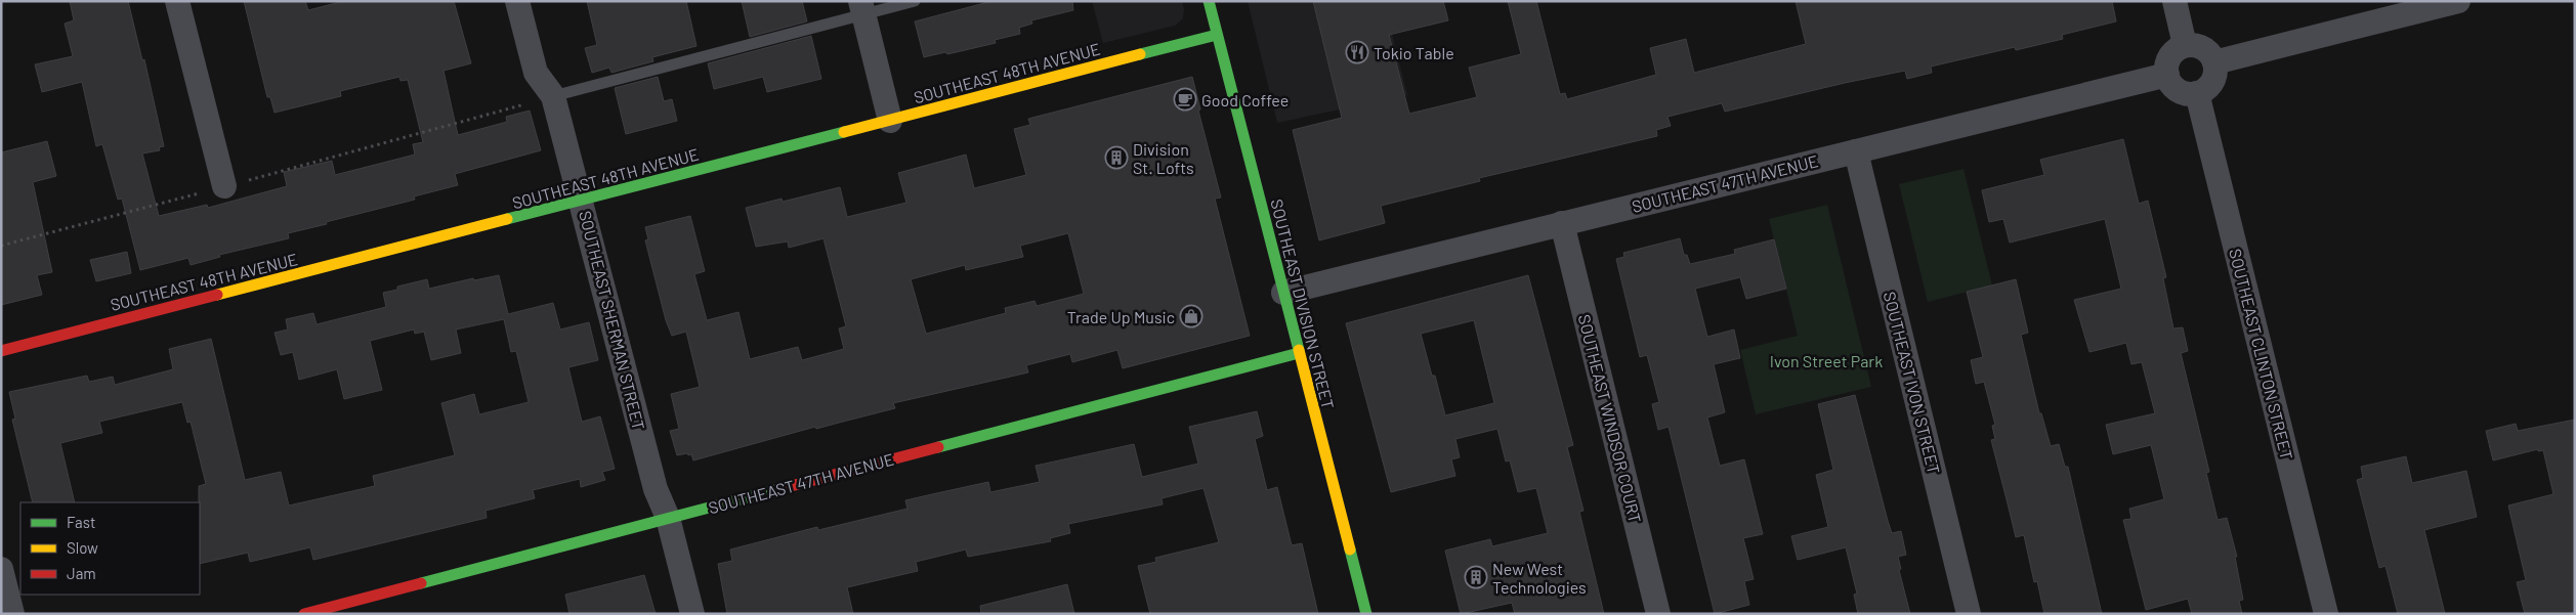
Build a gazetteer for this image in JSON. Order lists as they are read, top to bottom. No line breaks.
{"streets":{"street":["SOUTHEAST 48TH AVENUE","SOUTHEAST 47TH AVENUE","SOUTHEAST DIVISION STREET","SOUTHEAST SHERMAN STREET","SOUTHEAST CLINTON STREET","SOUTHEAST IVON STREET","SOUTHEAST WINDSOR COURT"]},"crossings":[["SOUTHEAST 48TH AVENUE","SOUTHEAST DIVISION STREET"],["SOUTHEAST 48TH AVENUE","SOUTHEAST SHERMAN STREET"],["SOUTHEAST 47TH AVENUE","SOUTHEAST DIVISION STREET"],["SOUTHEAST 47TH AVENUE","SOUTHEAST SHERMAN STREET"],["SOUTHEAST 47TH AVENUE","SOUTHEAST CLINTON STREET"],["SOUTHEAST 47TH AVENUE","SOUTHEAST IVON STREET"],["SOUTHEAST 47TH AVENUE","SOUTHEAST WINDSOR COURT"]],"parks":["Ivon Street Park"],"places":{"restaurant":["Tokio Table"],"cafe":["Good Coffee"],"building":["Division St. Lofts","New West Technologies"],"shop":["Trade Up Music"]},"legend":["Fast","Slow","Jam"]}
